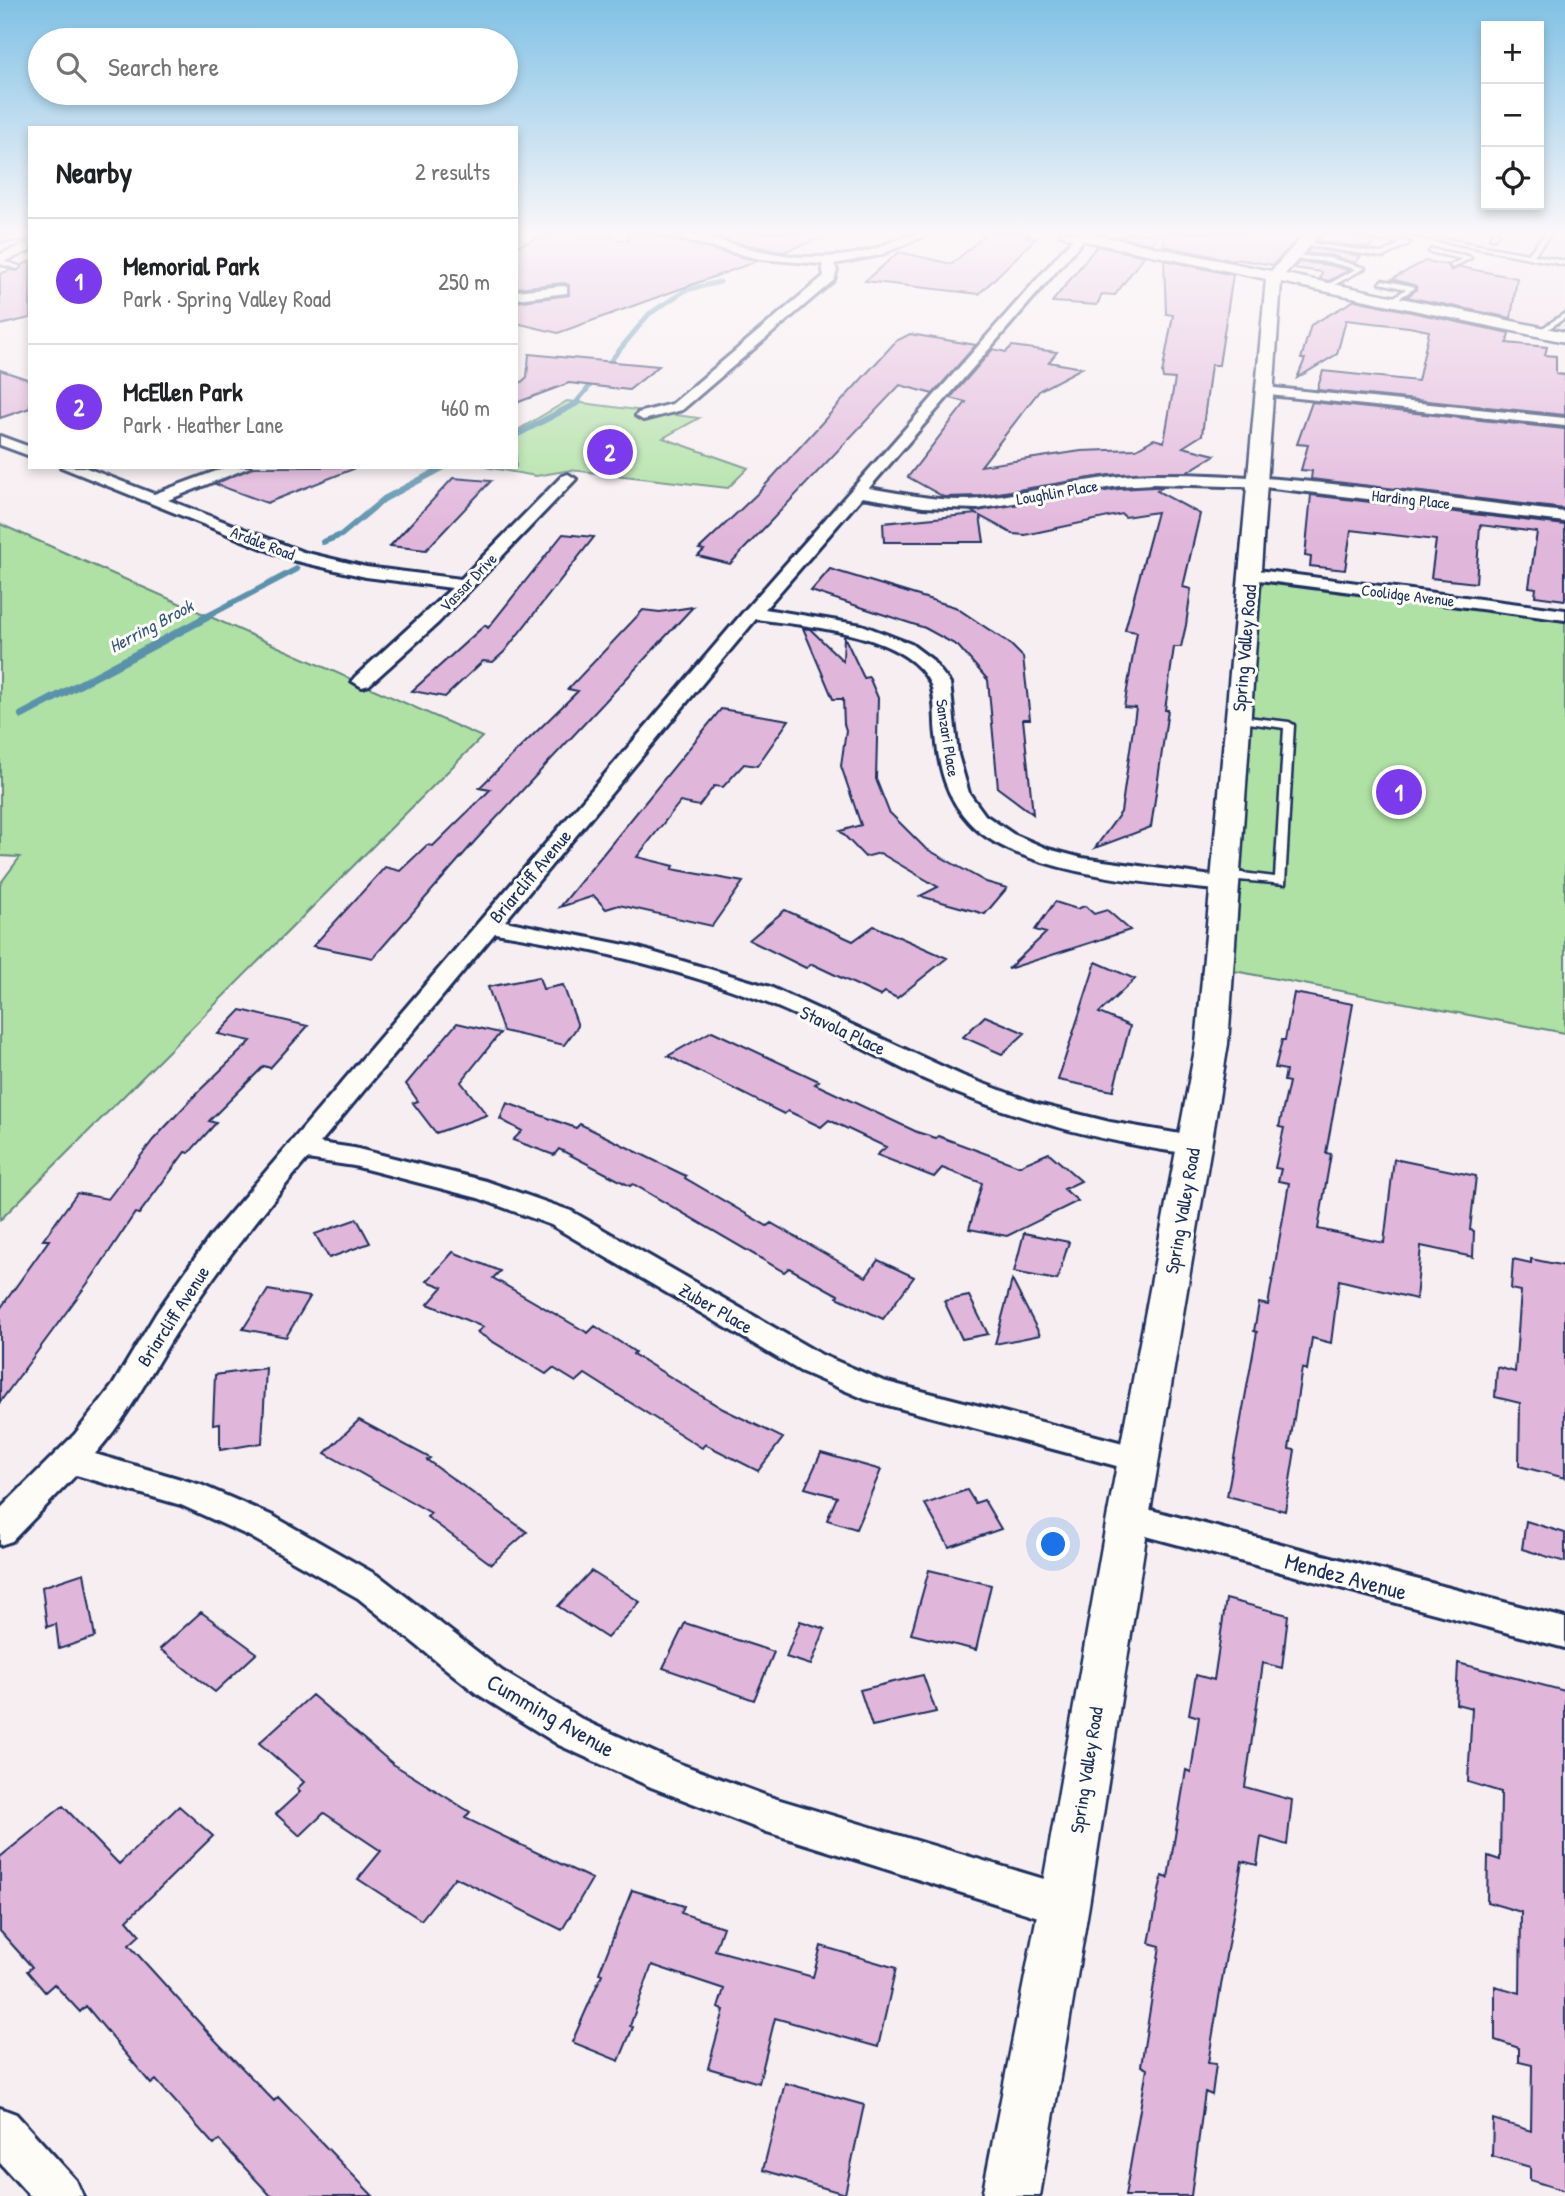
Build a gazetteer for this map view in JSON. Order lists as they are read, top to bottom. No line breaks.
{"streets":{"street":["Loughlin Place","Harding Place","Ardale Road","Vassar Drive","Coolidge Avenue","Spring Valley Road","Sanzari Place","Briarcliff Avenue","Stavola Place","Zuber Place","Mendez Avenue","Cumming Avenue"]},"crossings":[["Loughlin Place","Harding Place"],["Loughlin Place","Spring Valley Road"],["Loughlin Place","Briarcliff Avenue"],["Harding Place","Spring Valley Road"],["Ardale Road","Vassar Drive"],["Coolidge Avenue","Spring Valley Road"],["Spring Valley Road","Sanzari Place"],["Spring Valley Road","Stavola Place"],["Spring Valley Road","Zuber Place"],["Spring Valley Road","Mendez Avenue"],["Spring Valley Road","Cumming Avenue"],["Sanzari Place","Briarcliff Avenue"],["Briarcliff Avenue","Stavola Place"],["Briarcliff Avenue","Zuber Place"],["Briarcliff Avenue","Cumming Avenue"]],"water":["Herring Brook"],"page":{"map_buttons":["+","−"],"search":"Search here","heading":["Nearby","2 results"],"list":[{"mark":"1","name":"Memorial Park","note":"Park · Spring Valley Road","value":"250 m"},{"mark":"2","name":"McEllen Park","note":"Park · Heather Lane","value":"460 m"}],"pins":["2","1"]}}
